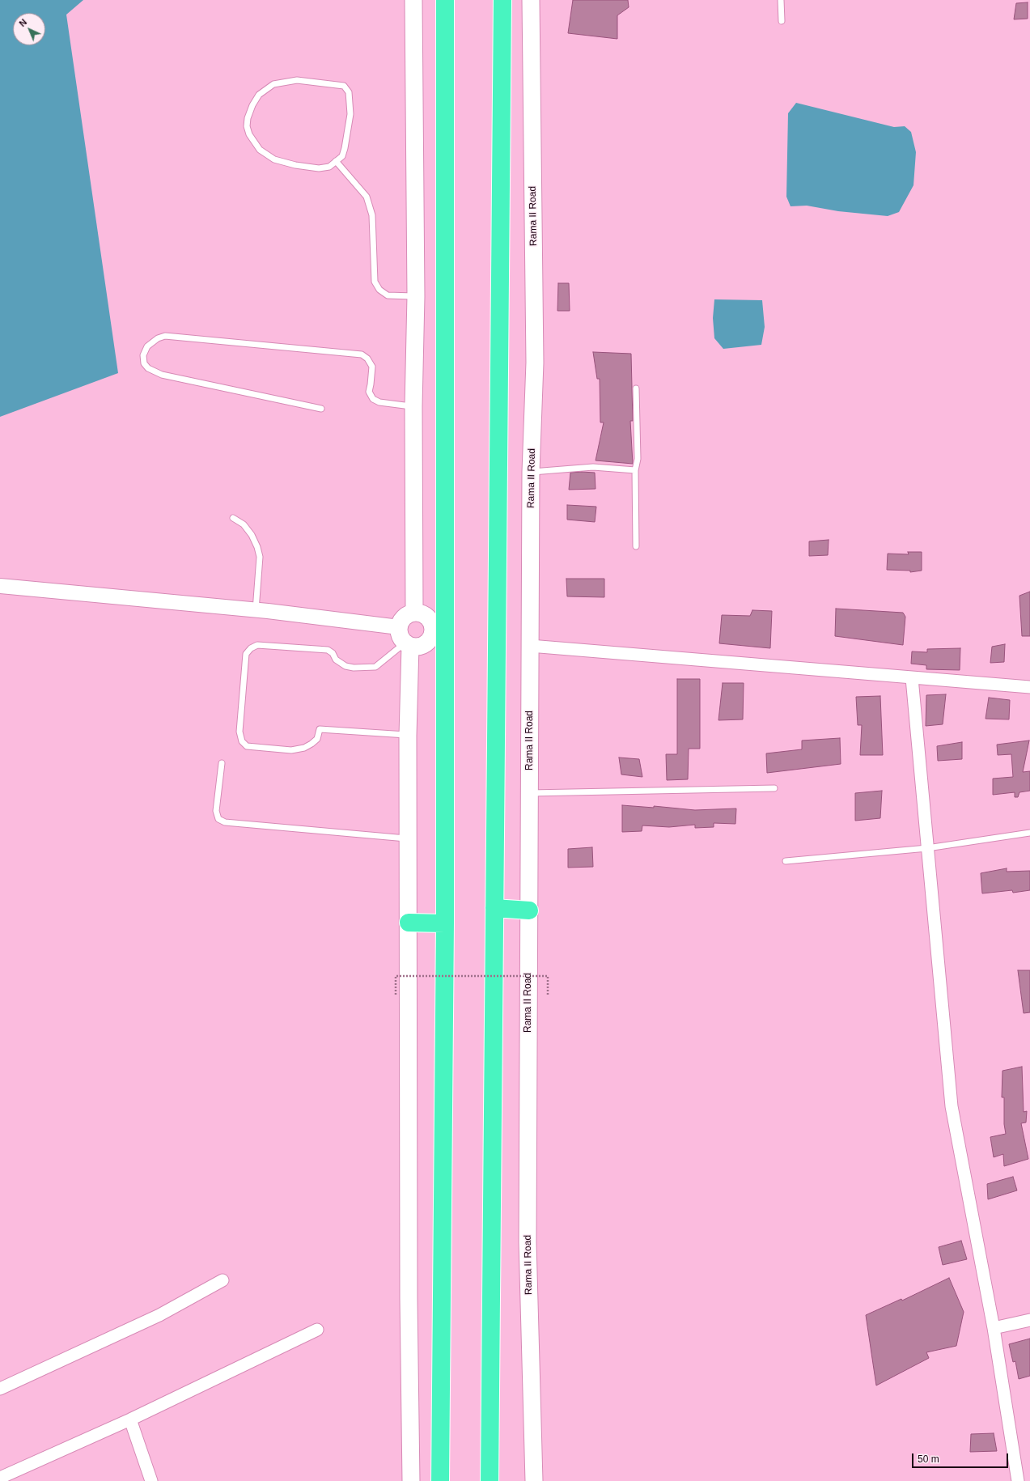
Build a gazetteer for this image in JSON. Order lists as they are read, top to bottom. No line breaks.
{"streets":{"main road":["Rama II Road"]},"scale_bar":"50 m","north":"top left"}
